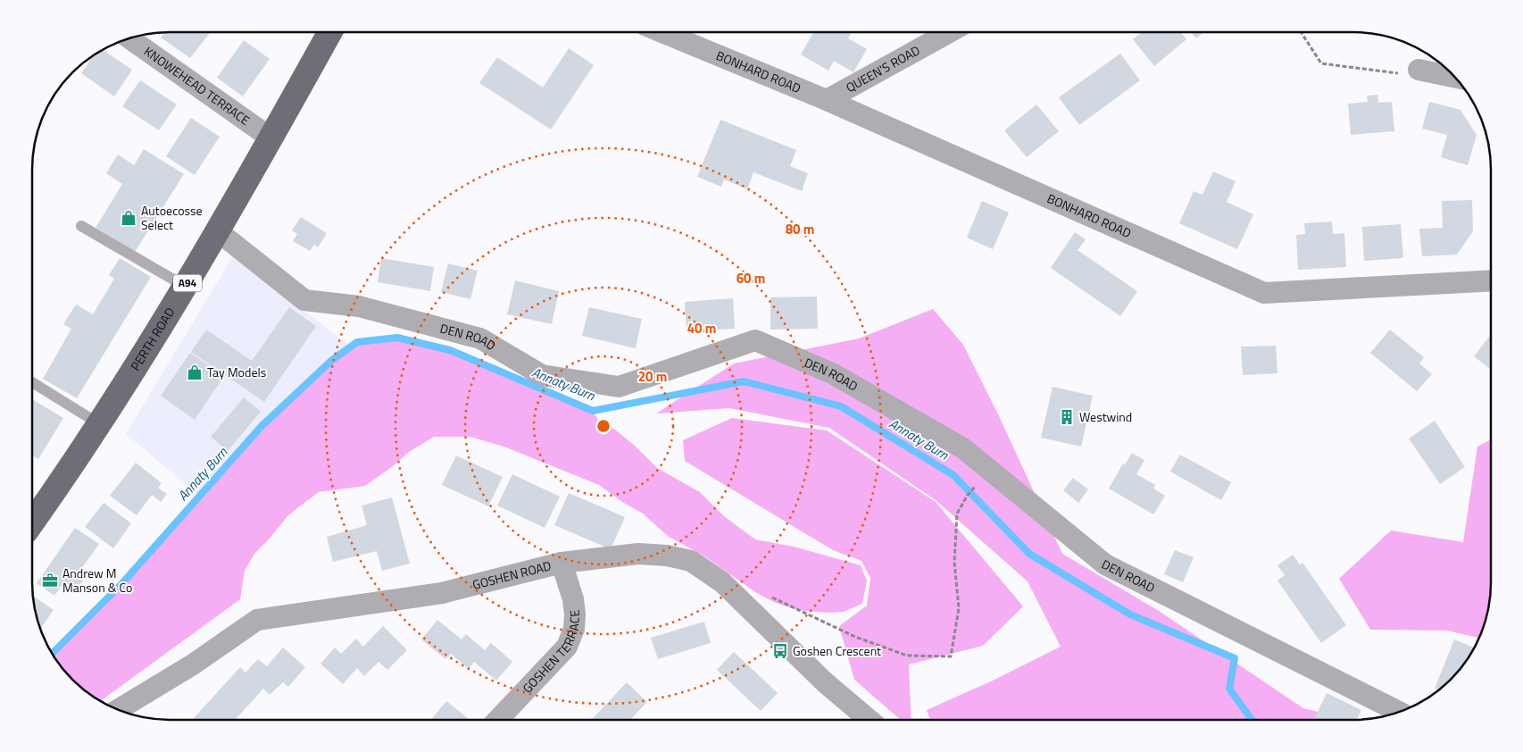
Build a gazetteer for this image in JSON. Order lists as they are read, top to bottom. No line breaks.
{"streets":{"main road":["A94","PERTH ROAD"],"street":["QUEEN'S ROAD","BONHARD ROAD","KNOWEHEAD TERRACE","DEN ROAD","GOSHEN ROAD","GOSHEN TERRACE"]},"crossings":[["QUEEN'S ROAD","BONHARD ROAD"],["KNOWEHEAD TERRACE","PERTH ROAD"],["DEN ROAD","PERTH ROAD"],["GOSHEN ROAD","GOSHEN TERRACE"]],"water":["Annaty Burn"],"places":{"shop":["Autoecosse Select","Tay Models"],"building":["Westwind"],"office":["Andrew M Manson & Co"],"bus stop":["Goshen Crescent"]},"rings":["80 m","60 m","40 m","20 m"]}
